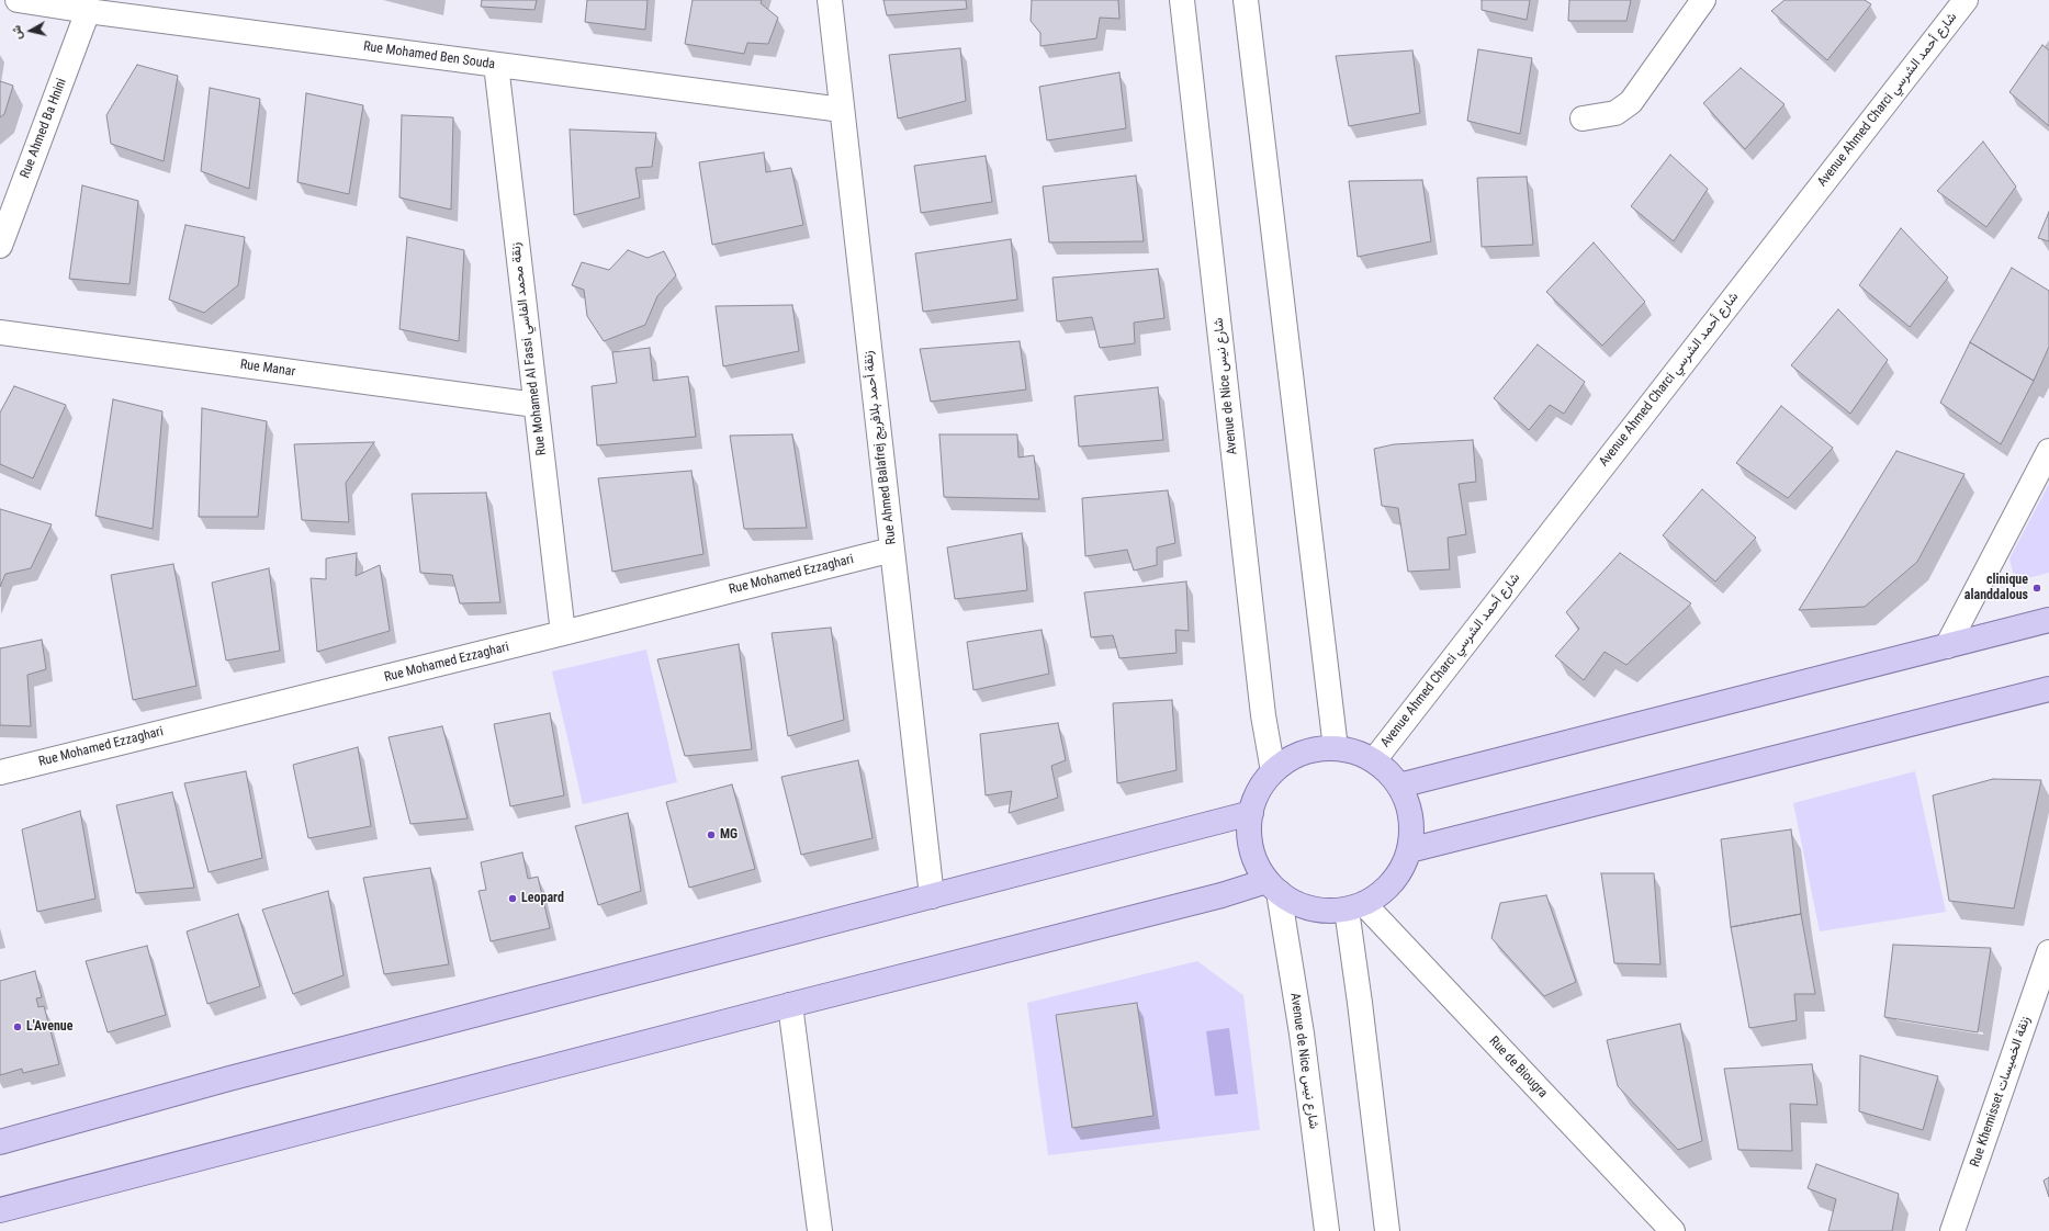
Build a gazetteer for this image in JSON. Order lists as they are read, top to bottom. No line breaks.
{"streets":{"street":["Rue Mohamed Ben Souda","Avenue Ahmed Charci شارع أحمد الشرسي","Rue Ahmed Ba Hnini","Rue Mohamed Al Fassi زنقة محمد الفاسي","Rue Manar","Avenue de Nice شارع نيس","Rue Ahmed Balafrej زنقة أحمد بلافريج","Rue Mohamed Ezzaghari","Rue de Biougra","Rue Khemisset زنقة الخميسات"]},"crossings":[["Rue Mohamed Ben Souda","Rue Ahmed Ba Hnini"],["Rue Mohamed Ben Souda","Rue Mohamed Al Fassi زنقة محمد الفاسي"],["Rue Mohamed Ben Souda","Rue Ahmed Balafrej زنقة أحمد بلافريج"],["Rue Mohamed Al Fassi زنقة محمد الفاسي","Rue Manar"],["Rue Mohamed Al Fassi زنقة محمد الفاسي","Rue Mohamed Ezzaghari"],["Rue Ahmed Balafrej زنقة أحمد بلافريج","Rue Mohamed Ezzaghari"]],"places":["clinique alanddalous","MG","Leopard","L'Avenue"],"north":"left"}
